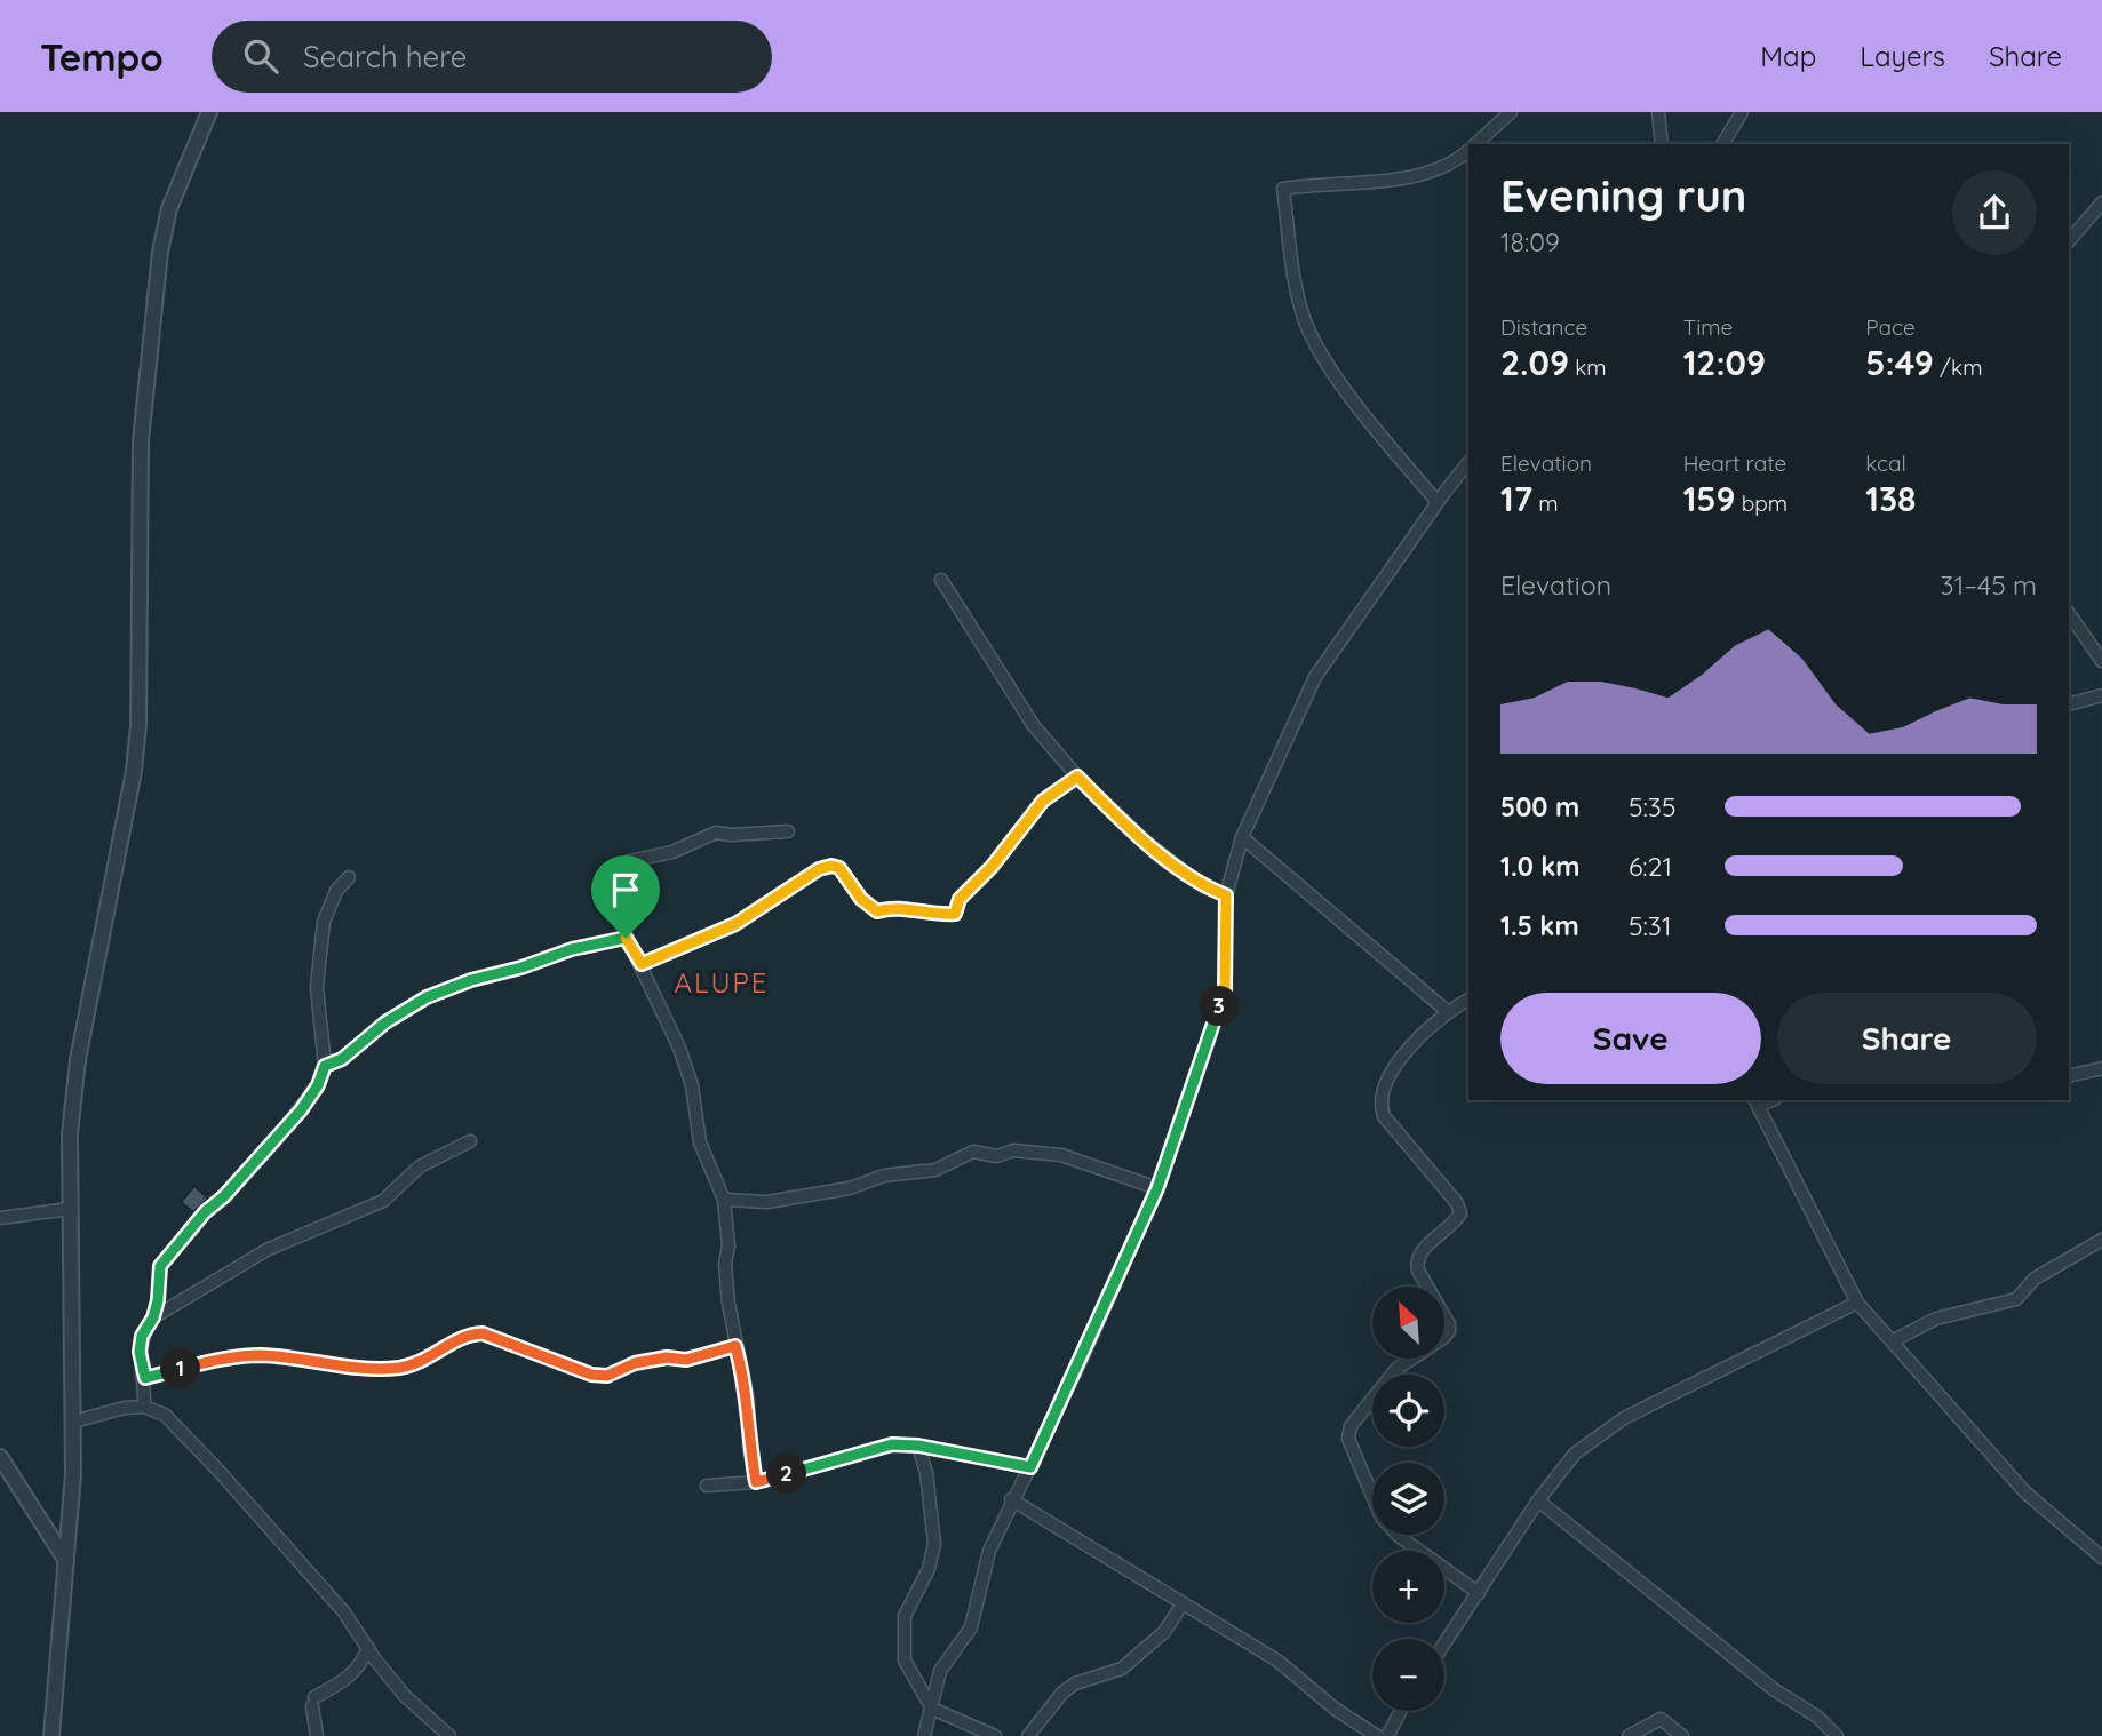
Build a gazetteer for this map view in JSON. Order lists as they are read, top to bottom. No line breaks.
{"districts":["ALUPE"],"north":"top left","page":{"header":"Tempo","search":"Search here","nav":["Map","Layers","Share"],"heading":["Evening run","18:09"],"stats":[["Distance","2.09 km"],["Time","12:09"],["Pace","5:49 /km"],["Elevation","17 m"],["Heart rate","159 bpm"],["kcal","138"]],"chart":["Elevation","31–45 m"],"list":[{"name":"500 m","note":"5:35"},{"name":"1.0 km","note":"6:21"},{"name":"1.5 km","note":"5:31"}],"buttons":["Save","Share"],"pins":["3","1","2"],"map_buttons":["+","−"]}}
